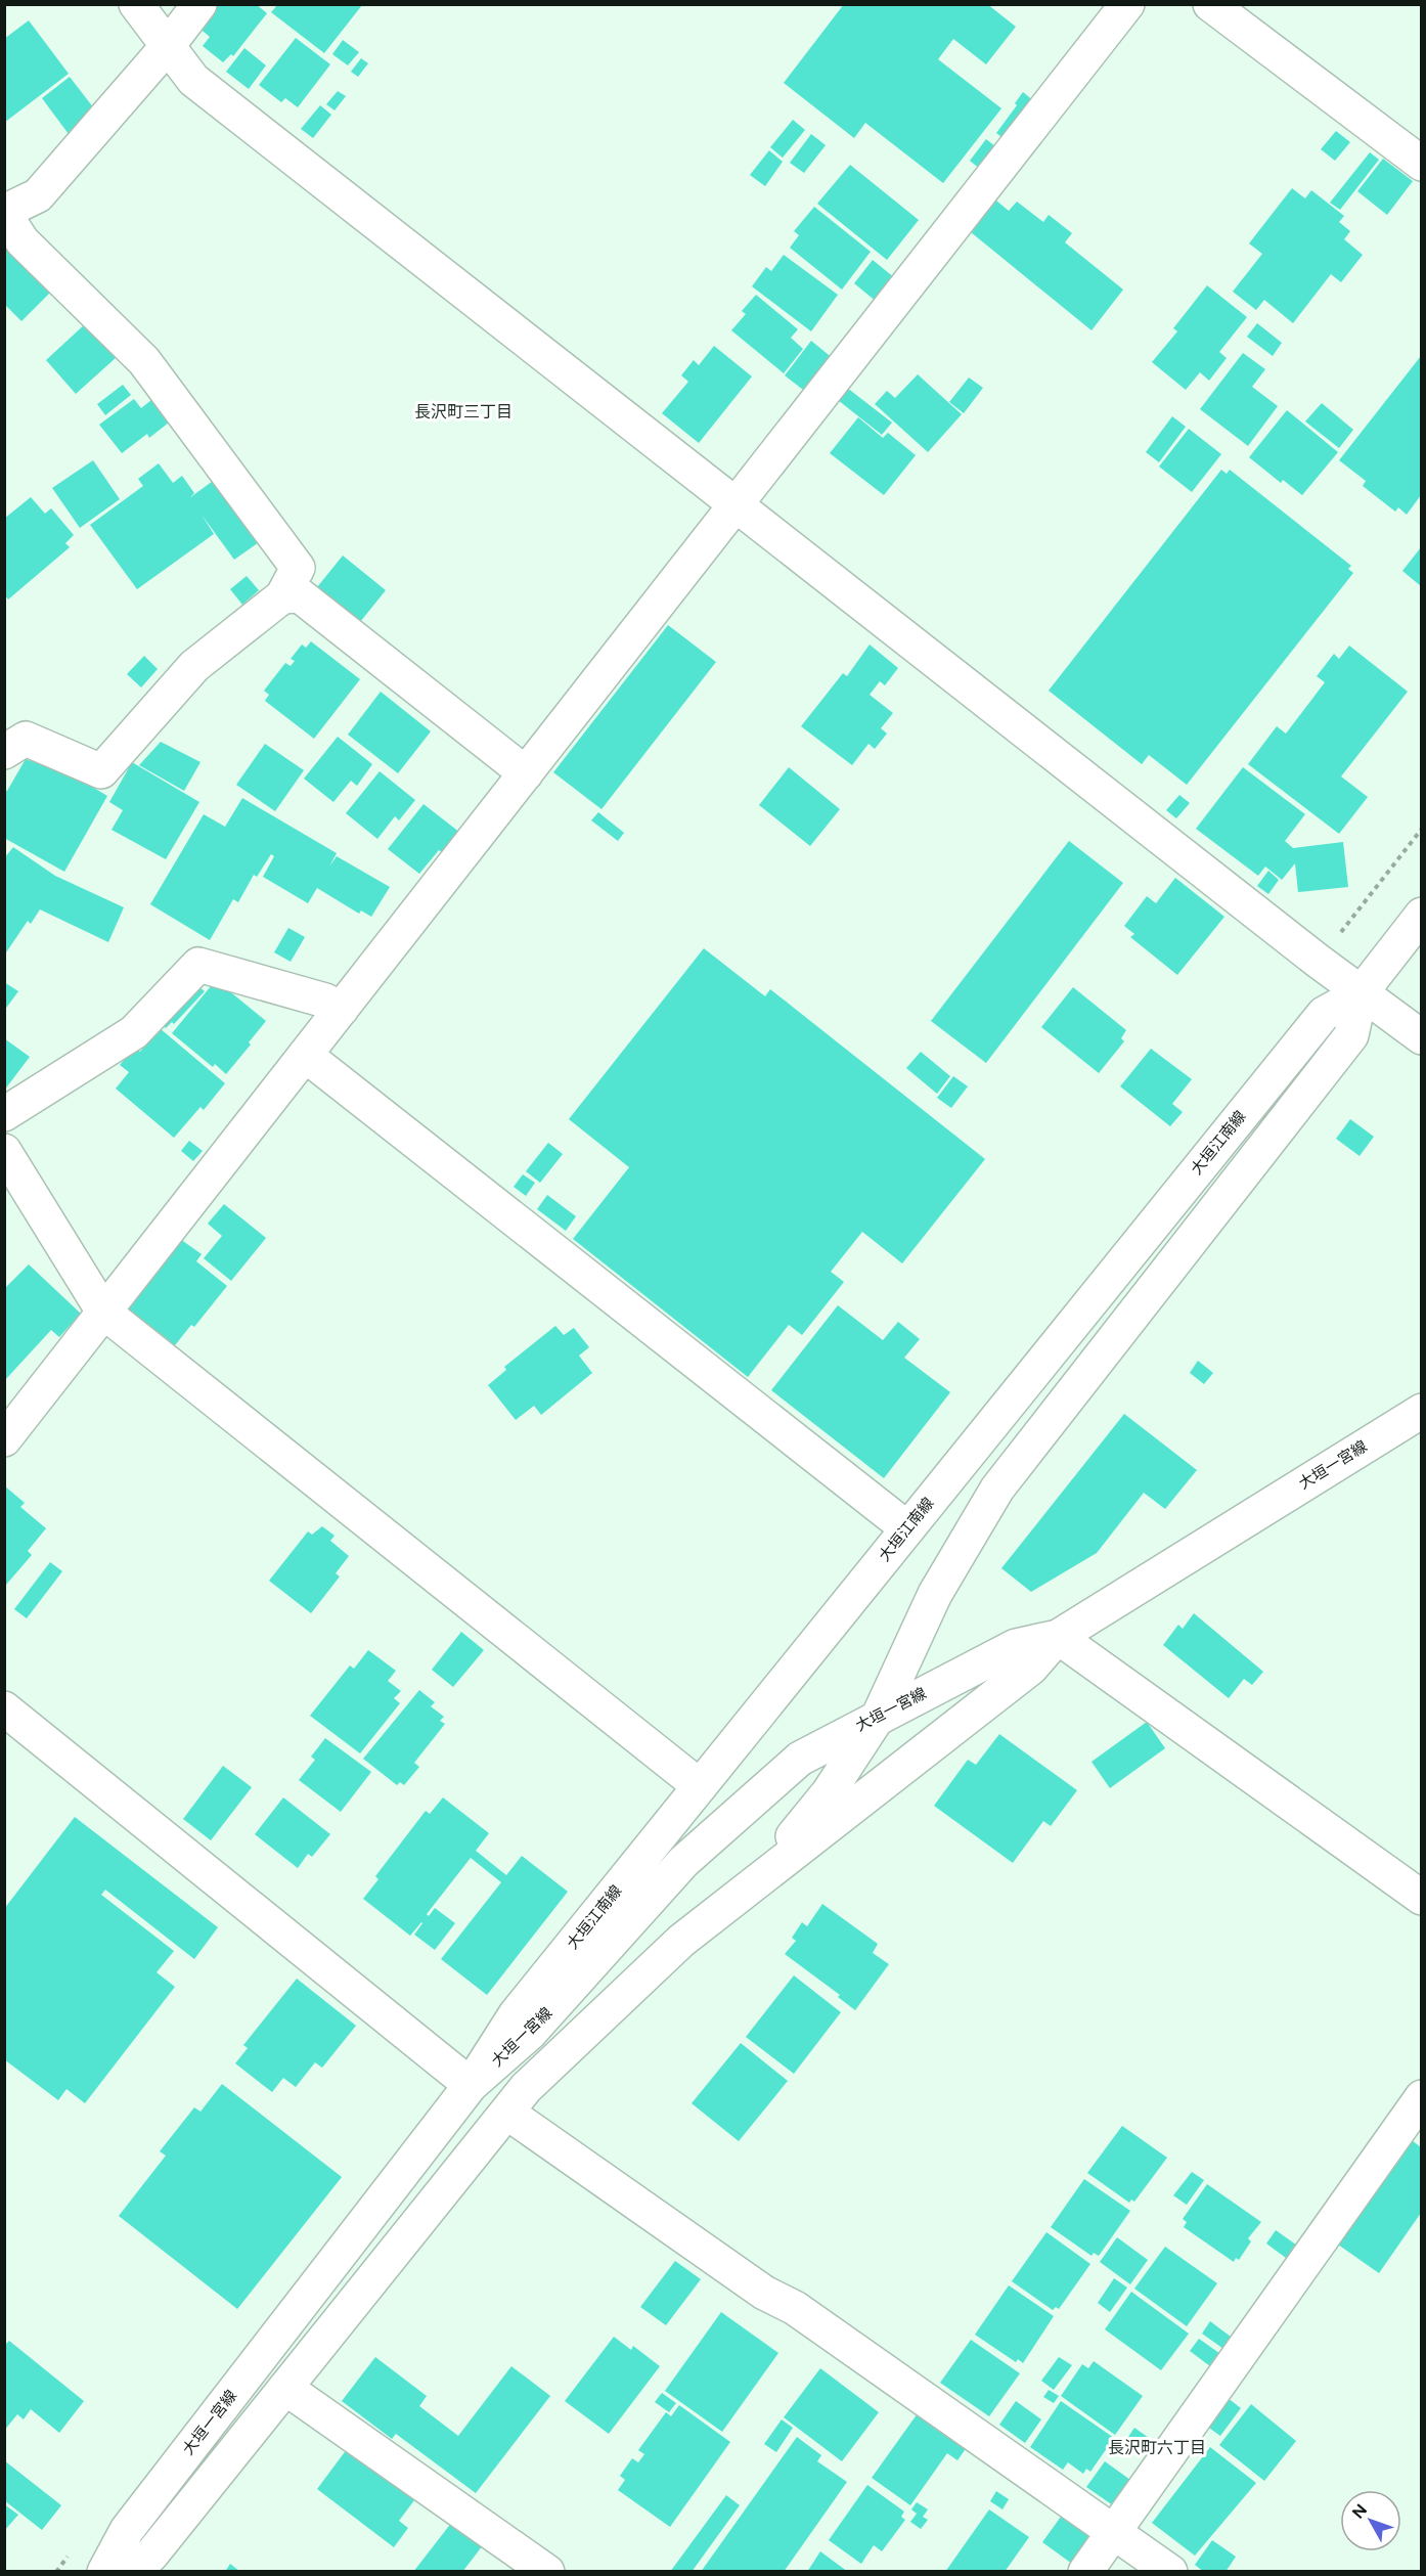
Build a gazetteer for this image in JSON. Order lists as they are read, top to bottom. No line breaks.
{"streets":{"street":["大垣江南線","大垣一宮線"]},"crossings":[["大垣江南線","大垣一宮線"]],"districts":["長沢町三丁目","長沢町六丁目"],"north":"top left"}
